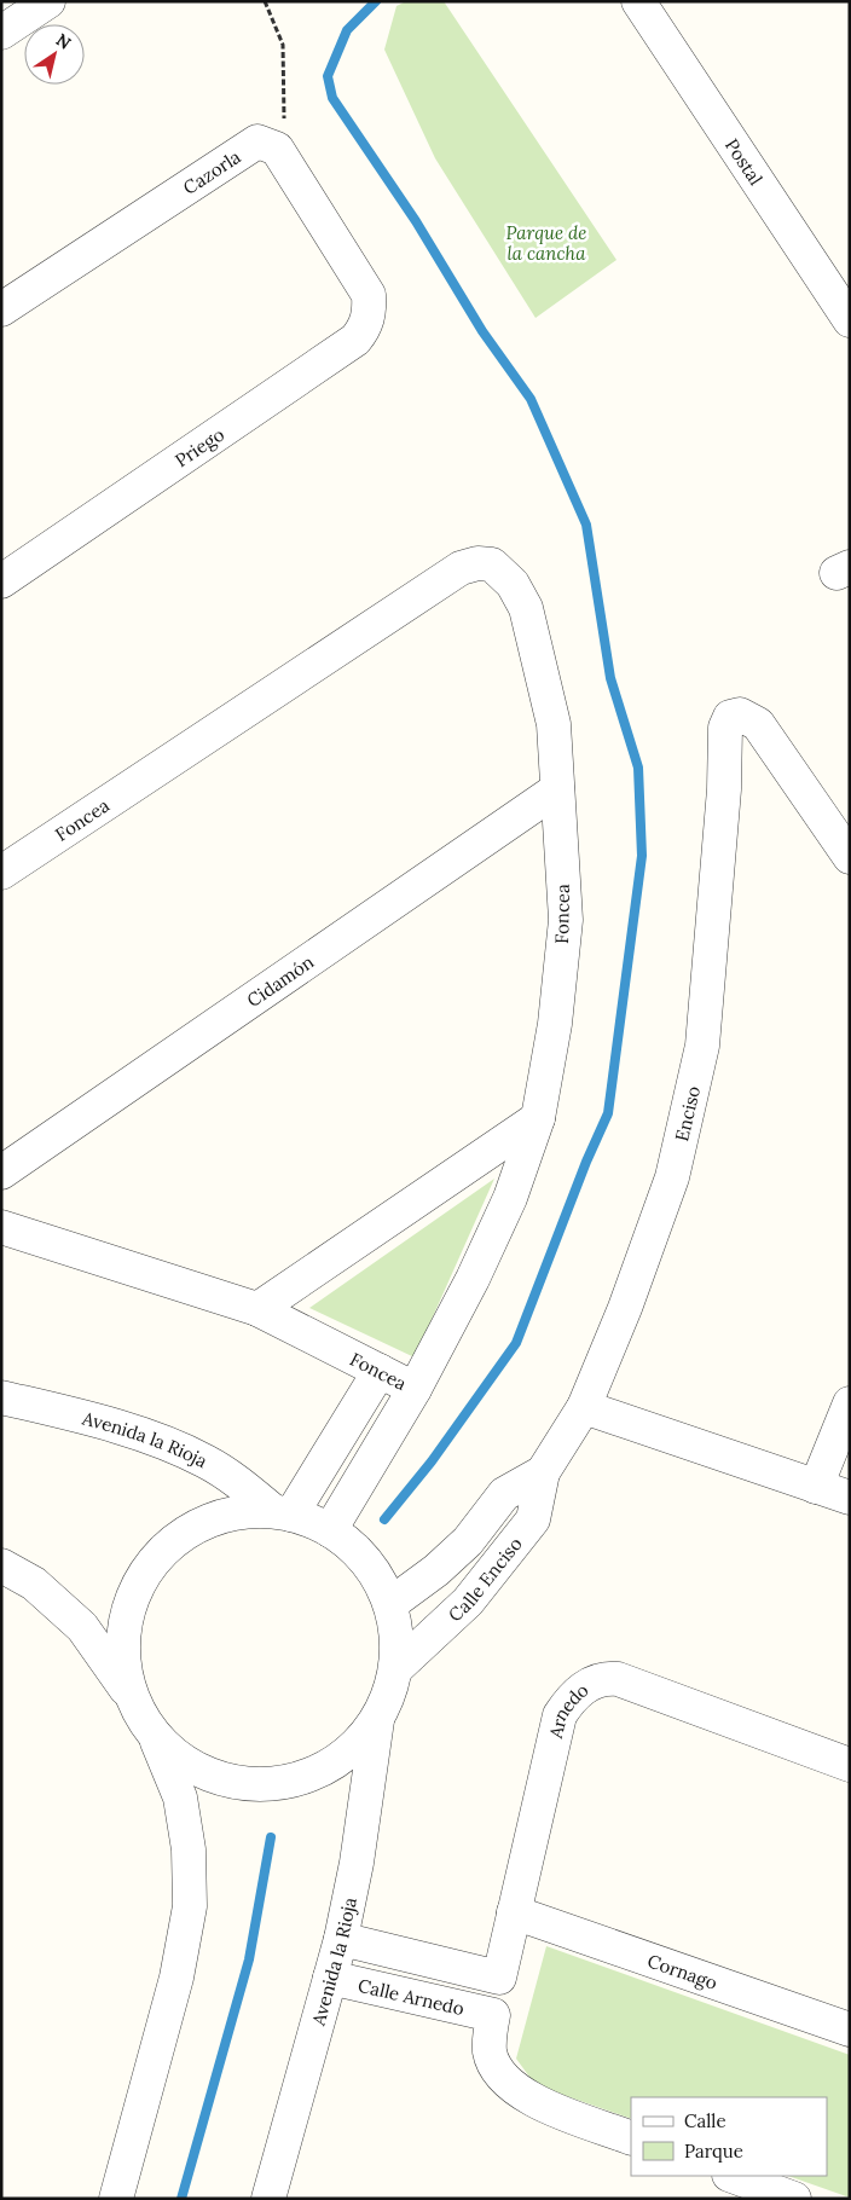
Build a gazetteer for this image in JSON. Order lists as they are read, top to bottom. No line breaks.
{"streets":{"street":["Postal","Cazorla","Priego","Foncea","Cidamón","Enciso","Avenida la Rioja","Calle Enciso","Arnedo","Cornago","Calle Arnedo"]},"crossings":[["Cazorla","Priego"],["Foncea","Cidamón"],["Enciso","Calle Enciso"],["Avenida la Rioja","Arnedo"],["Avenida la Rioja","Calle Arnedo"],["Arnedo","Cornago"]],"parks":["Parque de la cancha"],"legend":["Calle","Parque"],"north":"top right"}
